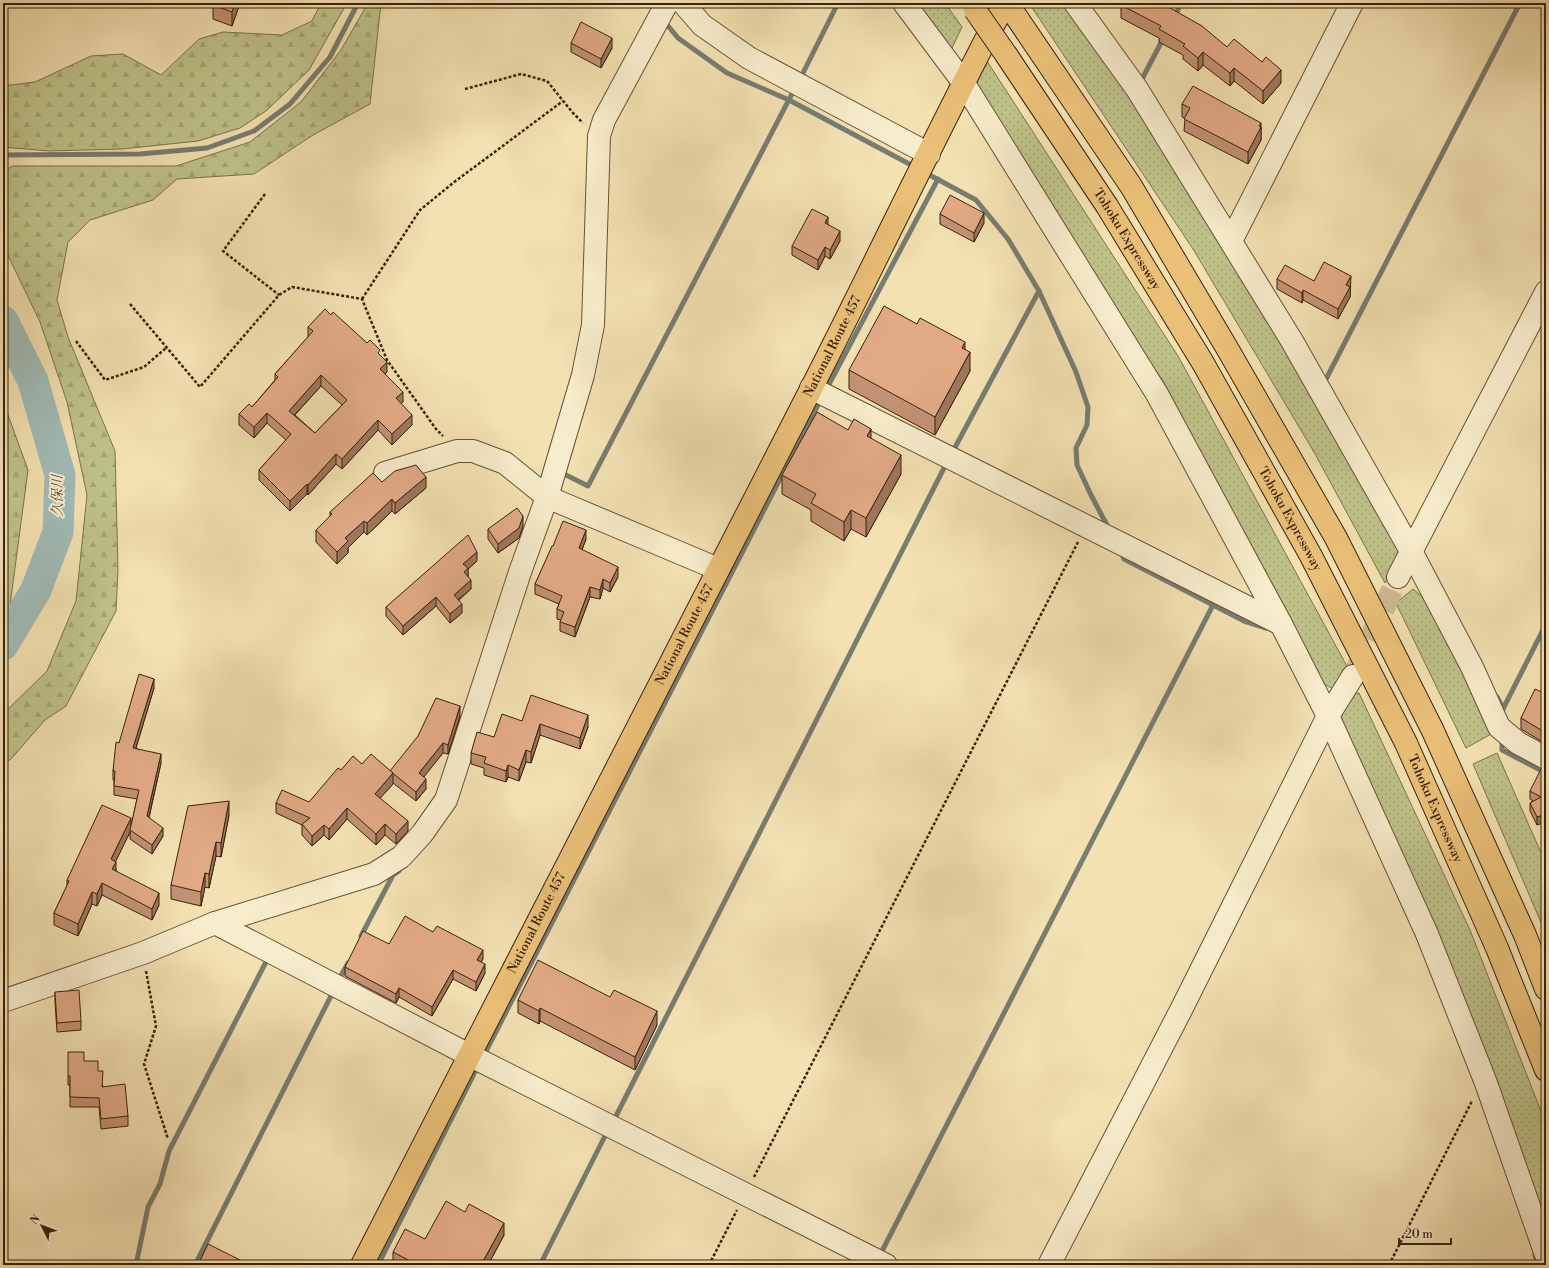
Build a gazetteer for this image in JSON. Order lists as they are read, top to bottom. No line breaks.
{"streets":{"highway":["Tohoku Expressway","National Route 457"]},"water":["久保川"],"scale_bar":"20 m","north":"top left"}
